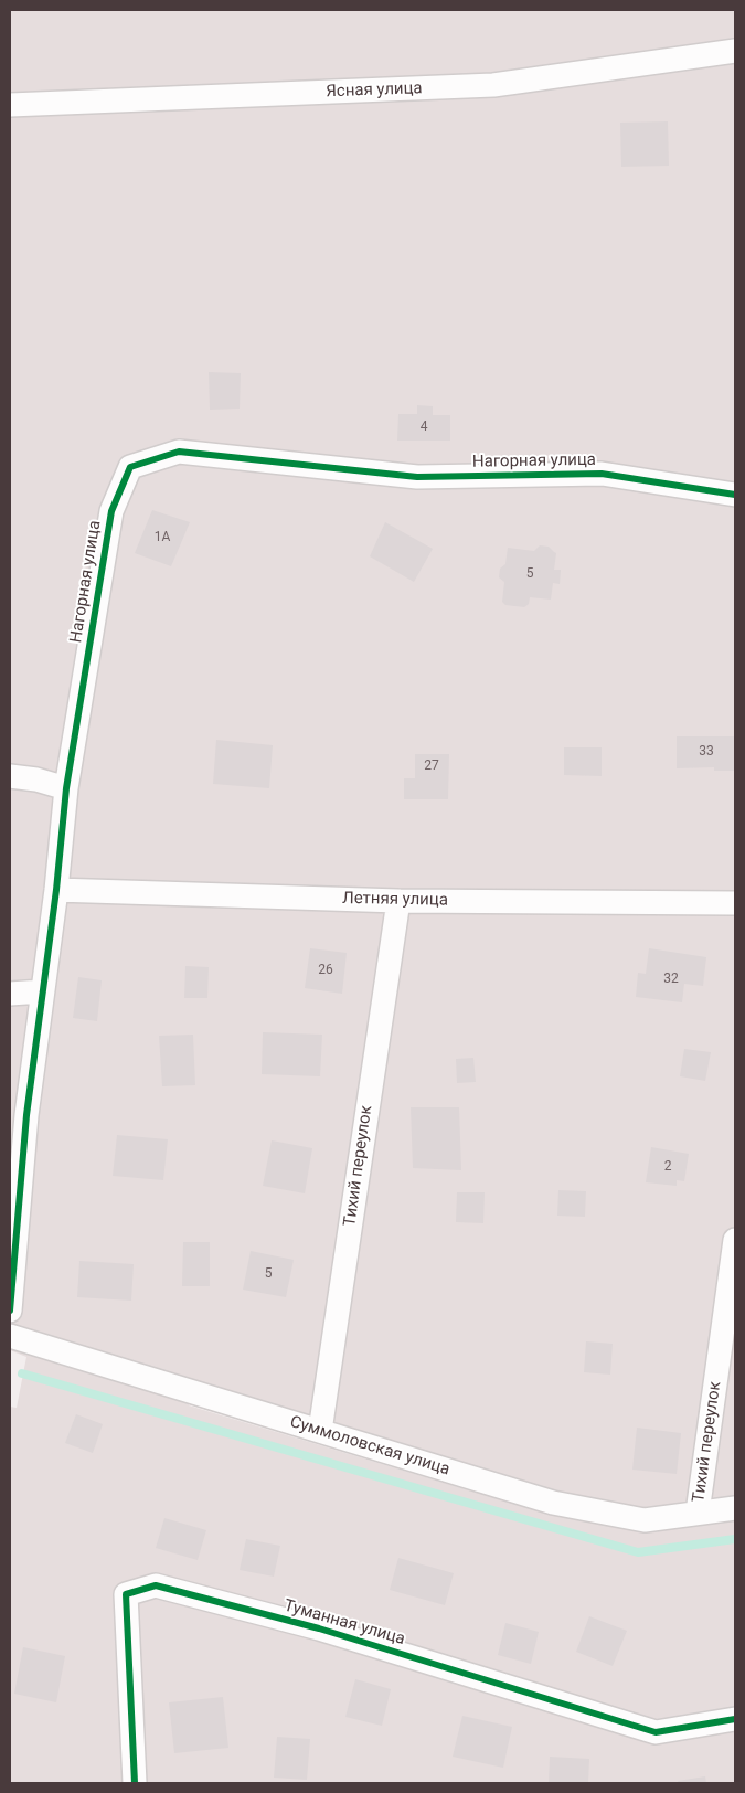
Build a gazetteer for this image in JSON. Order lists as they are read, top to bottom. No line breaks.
{"streets":{"street":["Ясная улица","Нагорная улица","Летняя улица","Тихий переулок","Суммоловская улица","Туманная улица"]},"crossings":[["Нагорная улица","Летняя улица"],["Летняя улица","Тихий переулок"],["Тихий переулок","Суммоловская улица"]],"house_numbers":["4","1А","5","33","27","26","32","2","5"]}
